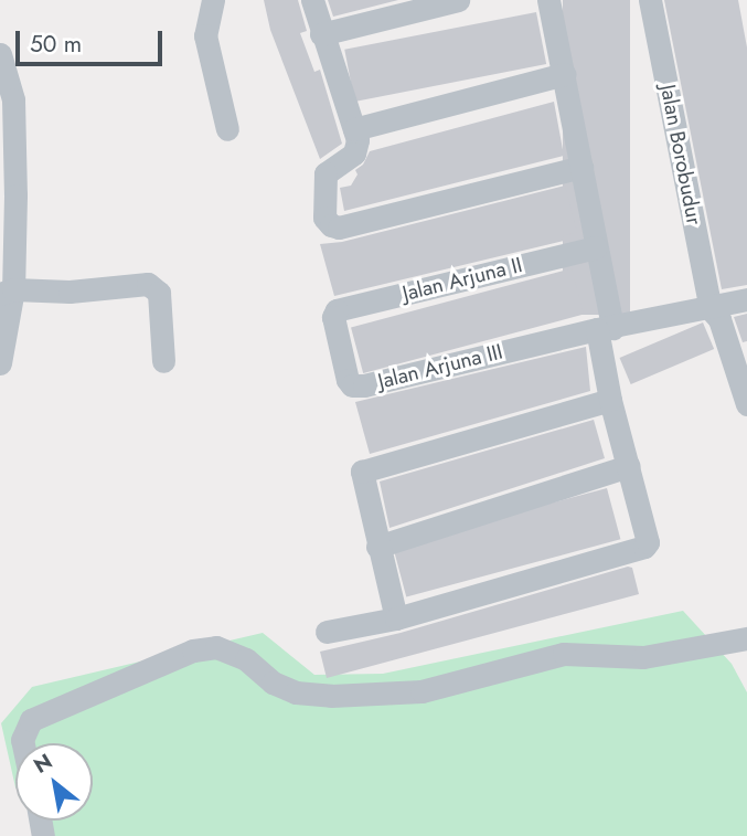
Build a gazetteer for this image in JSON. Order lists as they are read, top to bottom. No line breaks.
{"streets":{"street":["Jalan Borobudur","Jalan Arjuna II","Jalan Arjuna III"]},"crossings":[["Jalan Arjuna II","Jalan Arjuna III"]],"scale_bar":"50 m","north":"top left"}
